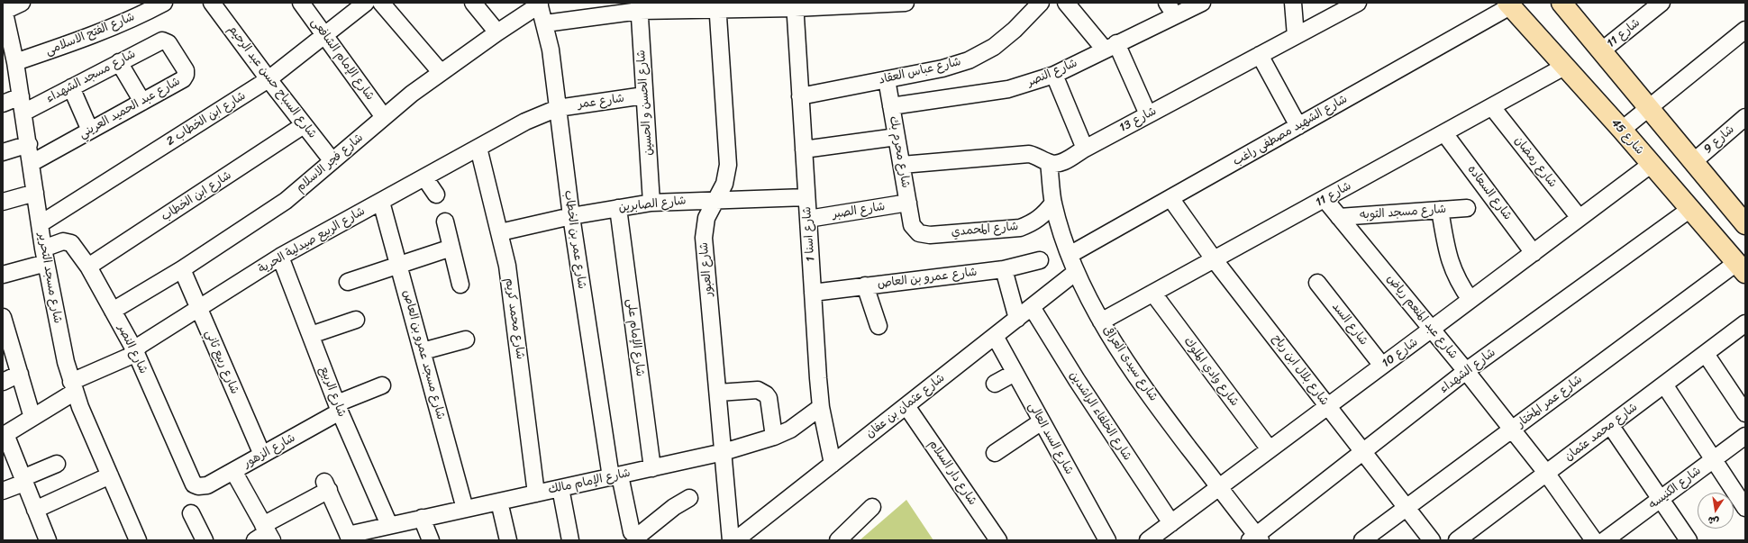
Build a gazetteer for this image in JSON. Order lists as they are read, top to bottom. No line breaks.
{"streets":{"main road":["شارع 45"],"street":["شارع 11","شارع الفتح الاسلامى","شارع الإمام الشافعى","شارع عباس العقاد","شارع النصر","شارع مسجد الشهداء","شارع السباح حسن عبد الرحيم","شارع عمر","شارع الحسن و الحسين","شارع عبد الحميد العريني","شارع ابن الخطاب 2","شارع 13","شارع الشهيد مصطفى راغب","شارع 9","شارع محرم بك","شارع رمضان","شارع فجر الاسلام","شارع السعاده","شارع ابن الخطاب","شارع الصابرين","شارع الصبر","شارع مسجد التوبه","شارع المحمدي","شارع اسنا 1","شارع عمر بن الخطاب","شارع الربيع صيدلية الحرية","شارع العبور","شارع مسجد التحرير","شارع عمرو بن العاص","شارع عبد المنعم رياض","شارع محمد كريم","شارع السد","شارع الإمام على","شارع 10","شارع مسجد عمرو بن العاص","شارع ربيع ثاني","شارع سيدى العراقى","شارع بلال ابن رباح","شارع الشهداء","شارع وادي الملوك","شارع الربيع","شارع عمر المختار","شارع عثمان بن عفان","شارع الخلفاء الراشدين","شارع محمد عثمان","شارع السد العالى","شارع الزهور","شارع دار السلام","شارع الإمام مالك","شارع الكنيسه"]},"crossings":[["شارع 11","شارع 45"],["شارع 11","شارع رمضان"],["شارع 11","شارع السعاده"],["شارع 11","شارع عبد المنعم رياض"],["شارع 11","شارع سيدى العراقى"],["شارع 11","شارع بلال ابن رباح"],["شارع 11","شارع وادي الملوك"],["شارع الفتح الاسلامى","شارع مسجد التحرير"],["شارع الإمام الشافعى","شارع ابن الخطاب 2"],["شارع الإمام الشافعى","شارع فجر الاسلام"],["شارع عباس العقاد","شارع محرم بك"],["شارع عباس العقاد","شارع اسنا 1"],["شارع النصر","شارع محرم بك"],["شارع النصر","شارع فجر الاسلام"],["شارع النصر","شارع ابن الخطاب"],["شارع النصر","شارع الربيع صيدلية الحرية"],["شارع النصر","شارع مسجد التحرير"],["شارع النصر","شارع الزهور"],["شارع مسجد الشهداء","شارع عبد الحميد العريني"],["شارع مسجد الشهداء","شارع مسجد التحرير"],["شارع السباح حسن عبد الرحيم","شارع ابن الخطاب 2"],["شارع السباح حسن عبد الرحيم","شارع فجر الاسلام"],["شارع السباح حسن عبد الرحيم","شارع ابن الخطاب"],["شارع عمر","شارع الحسن و الحسين"],["شارع عمر","شارع عمر بن الخطاب"],["شارع عمر","شارع الربيع صيدلية الحرية"],["شارع الحسن و الحسين","شارع الصابرين"],["شارع عبد الحميد العريني","شارع مسجد التحرير"],["شارع ابن الخطاب 2","شارع مسجد التحرير"],["شارع 13","شارع سيدى العراقى"],["شارع الشهيد مصطفى راغب","شارع 45"],["شارع الشهيد مصطفى راغب","شارع سيدى العراقى"],["شارع الشهيد مصطفى راغب","شارع بلال ابن رباح"],["شارع 45","شارع 10"],["شارع 45","شارع الشهداء"],["شارع 45","شارع عمر المختار"],["شارع محرم بك","شارع الصبر"],["شارع محرم بك","شارع المحمدي"],["شارع رمضان","شارع 10"],["شارع فجر الاسلام","شارع عمر بن الخطاب"],["شارع فجر الاسلام","شارع ربيع ثاني"],["شارع السعاده","شارع 10"],["شارع الصابرين","شارع اسنا 1"],["شارع الصابرين","شارع عمر بن الخطاب"],["شارع الصابرين","شارع العبور"],["شارع الصابرين","شارع محمد كريم"],["شارع الصابرين","شارع الإمام على"],["شارع الصبر","شارع اسنا 1"],["شارع مسجد التوبه","شارع عبد المنعم رياض"],["شارع المحمدي","شارع سيدى العراقى"],["شارع اسنا 1","شارع عمرو بن العاص"],["شارع اسنا 1","شارع عثمان بن عفان"],["شارع اسنا 1","شارع الإمام مالك"],["شارع عمر بن الخطاب","شارع الربيع صيدلية الحرية"],["شارع عمر بن الخطاب","شارع الإمام مالك"],["شارع الربيع صيدلية الحرية","شارع مسجد التحرير"],["شارع الربيع صيدلية الحرية","شارع محمد كريم"],["شارع الربيع صيدلية الحرية","شارع مسجد عمرو بن العاص"],["شارع الربيع صيدلية الحرية","شارع ربيع ثاني"],["شارع الربيع صيدلية الحرية","شارع الربيع"],["شارع العبور","شارع الإمام مالك"],["شارع عبد المنعم رياض","شارع 10"],["شارع عبد المنعم رياض","شارع الشهداء"],["شارع عبد المنعم رياض","شارع عمر المختار"],["شارع عبد المنعم رياض","شارع محمد عثمان"],["شارع محمد كريم","شارع الإمام مالك"],["شارع السد","شارع 10"],["شارع الإمام على","شارع الإمام مالك"],["شارع 10","شارع سيدى العراقى"],["شارع 10","شارع بلال ابن رباح"],["شارع 10","شارع وادي الملوك"],["شارع 10","شارع الخلفاء الراشدين"],["شارع مسجد عمرو بن العاص","شارع الإمام مالك"],["شارع ربيع ثاني","شارع الزهور"],["شارع سيدى العراقى","شارع الشهداء"],["شارع سيدى العراقى","شارع عثمان بن عفان"],["شارع بلال ابن رباح","شارع الشهداء"],["شارع بلال ابن رباح","شارع عمر المختار"],["شارع الربيع","شارع الزهور"],["شارع الربيع","شارع الإمام مالك"],["شارع عثمان بن عفان","شارع الخلفاء الراشدين"],["شارع عثمان بن عفان","شارع السد العالى"],["شارع عثمان بن عفان","شارع دار السلام"]],"north":"bottom"}
